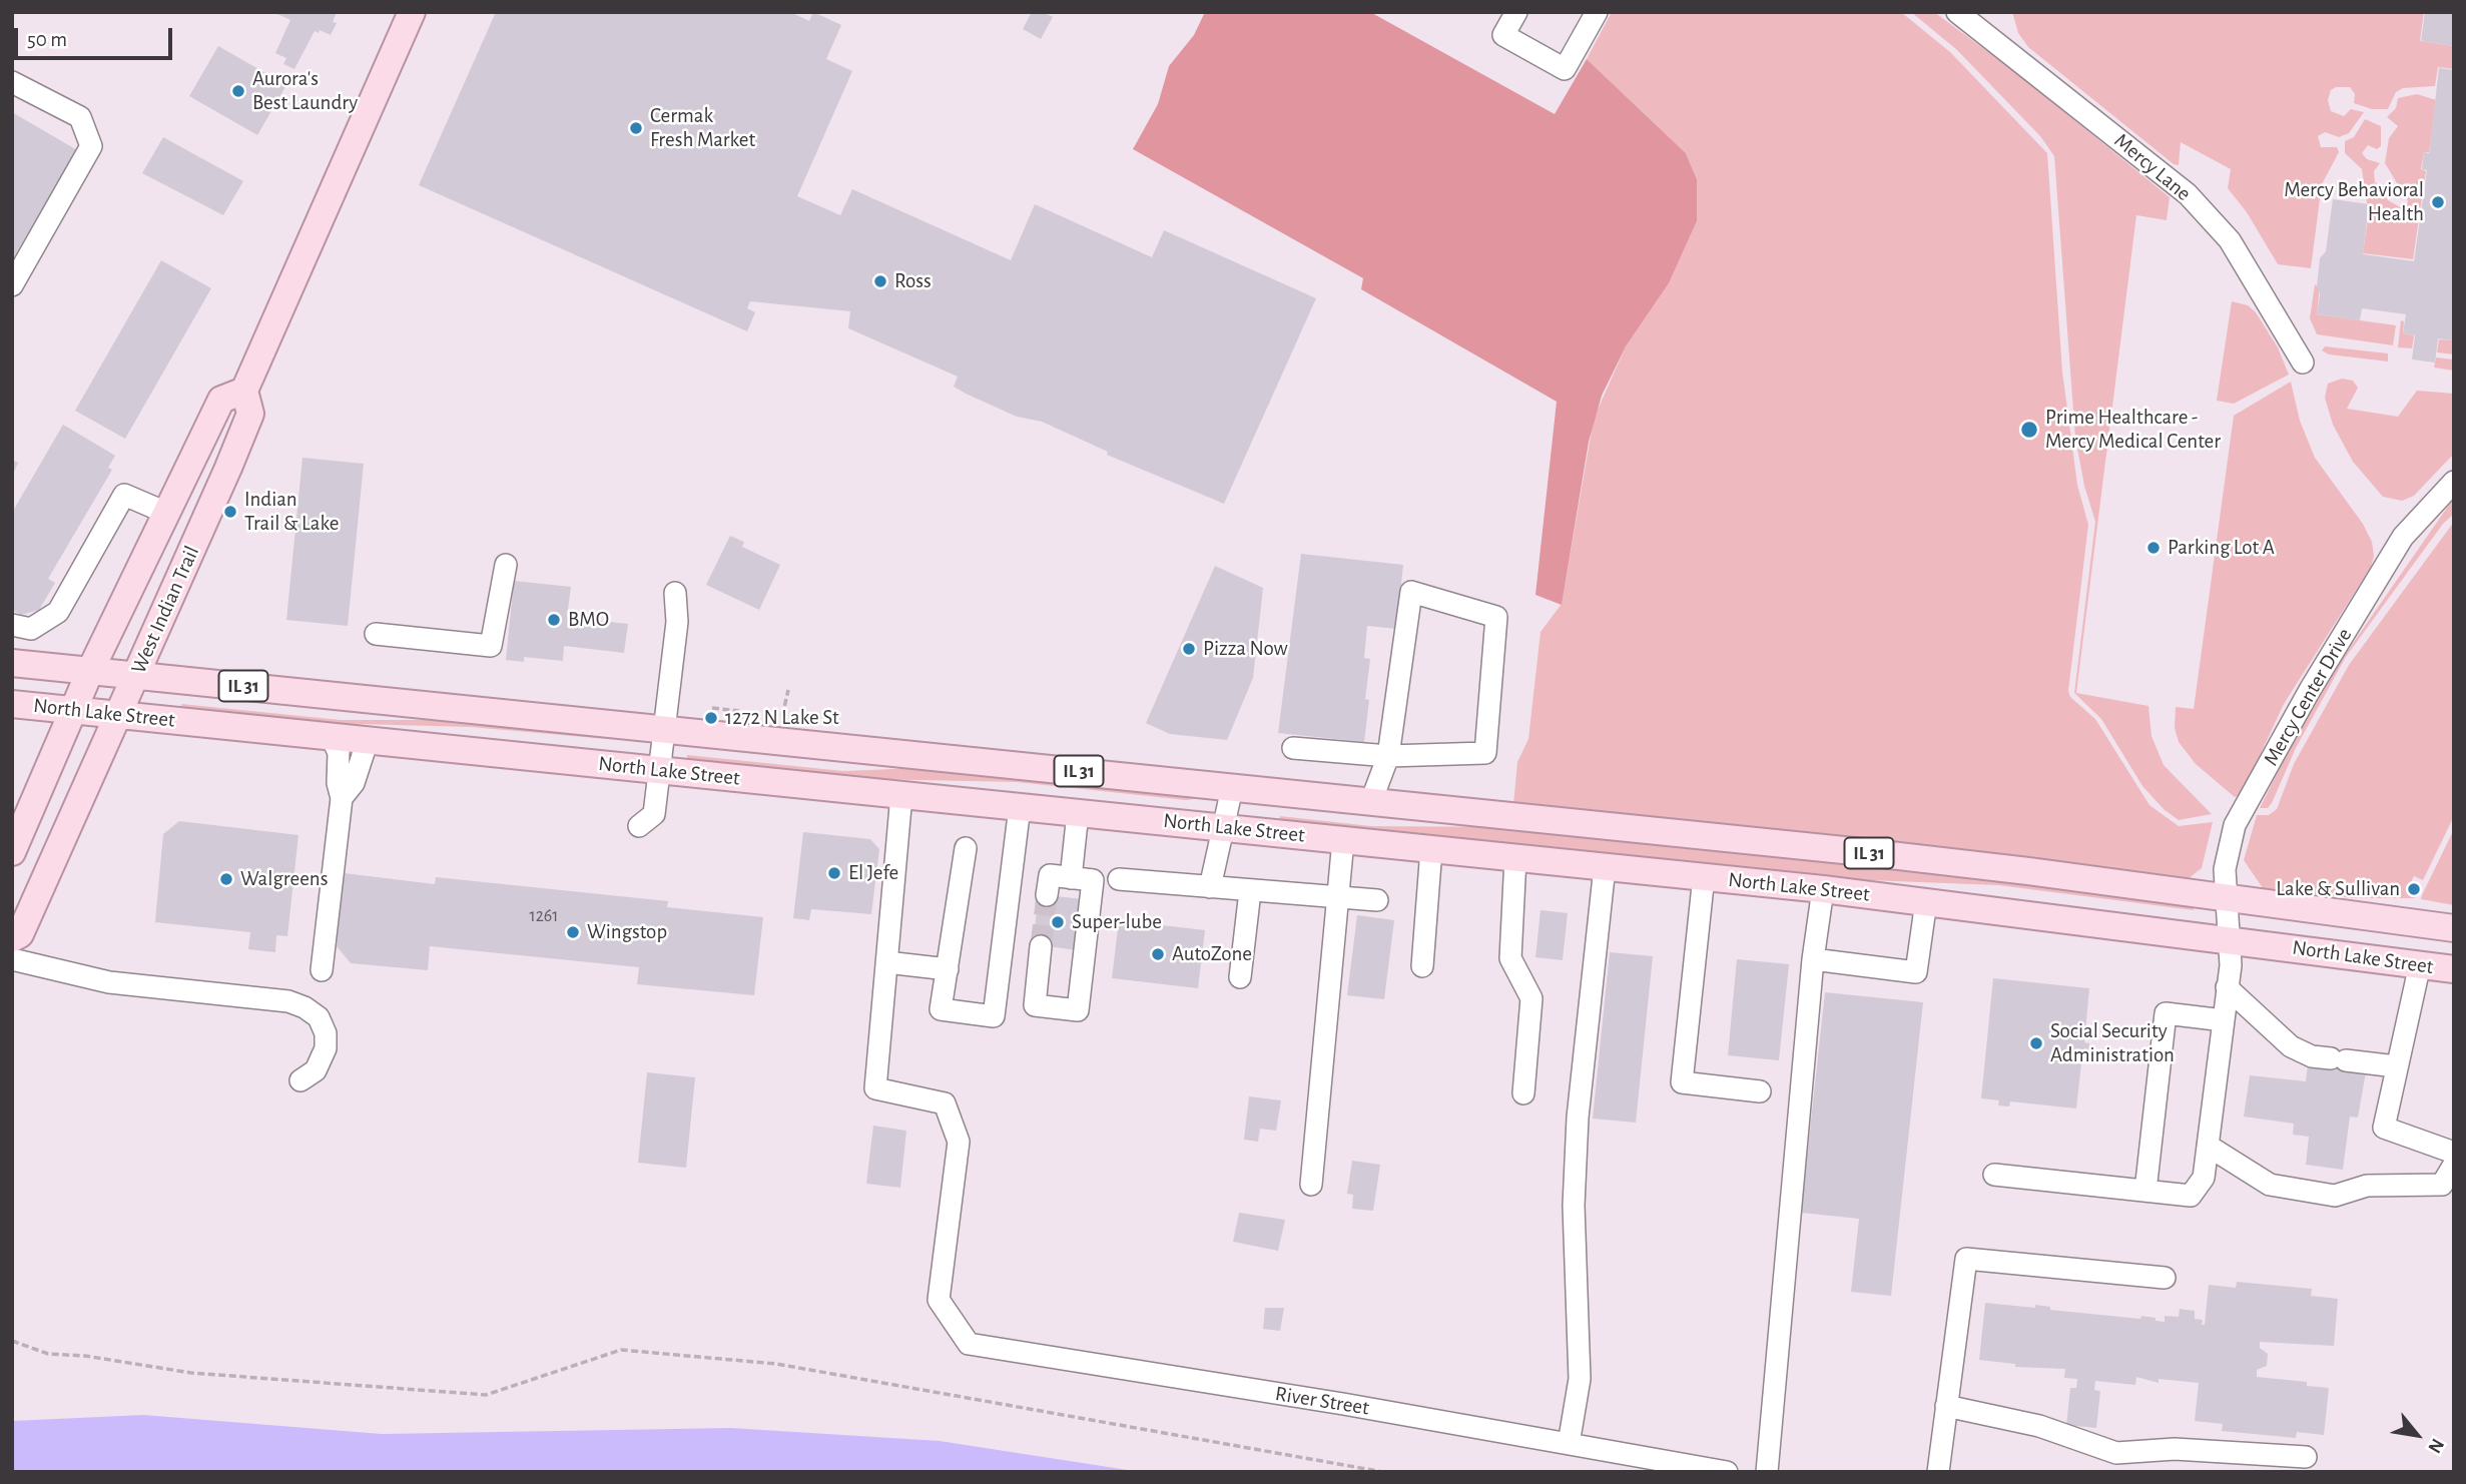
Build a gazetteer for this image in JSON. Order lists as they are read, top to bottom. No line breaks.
{"streets":{"main road":["West Indian Trail","IL 31","North Lake Street"],"street":["Mercy Lane","Mercy Center Drive","River Street"]},"crossings":[["West Indian Trail","North Lake Street"],["Mercy Center Drive","North Lake Street"]],"places":["Aurora's Best Laundry","Cermak Fresh Market","Mercy Behavioral Health","Ross","Prime Healthcare - Mercy Medical Center","Indian Trail & Lake","Parking Lot A","BMO","Pizza Now","1272 N Lake St","El Jefe","Walgreens","Lake & Sullivan","Super-lube","Wingstop","AutoZone","Social Security Administration"],"house_numbers":["1261"],"scale_bar":"50 m","north":"bottom right"}
